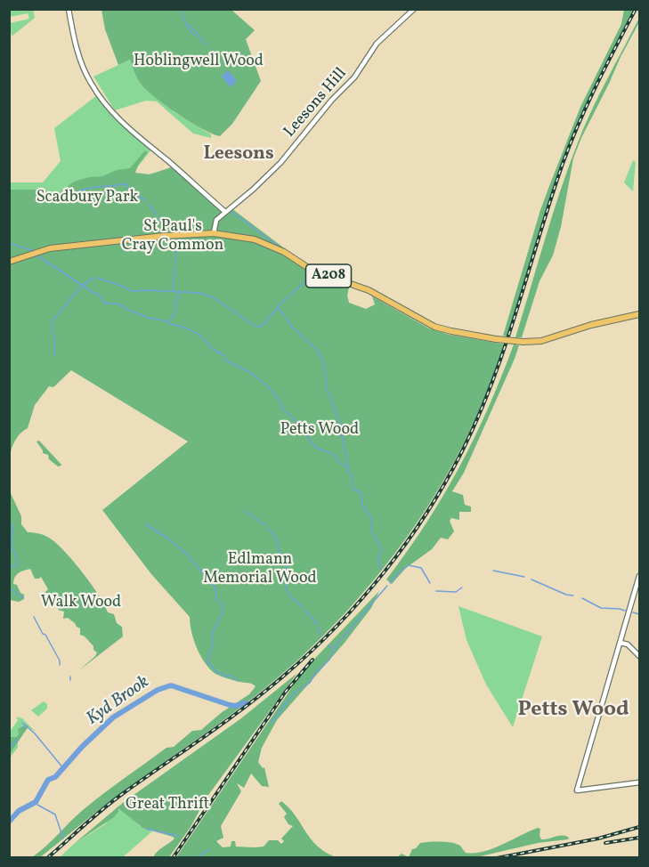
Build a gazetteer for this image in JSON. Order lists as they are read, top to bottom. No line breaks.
{"streets":{"main road":["A208"],"street":["Leesons Hill"]},"crossings":[["Leesons Hill","A208"]],"districts":["Leesons","Petts Wood"],"water":["Kyd Brook"],"parks":["Hoblingwell Wood","Scadbury Park","St Paul's Cray Common","Petts Wood","Edlmann Memorial Wood","Walk Wood","Great Thrift"]}
